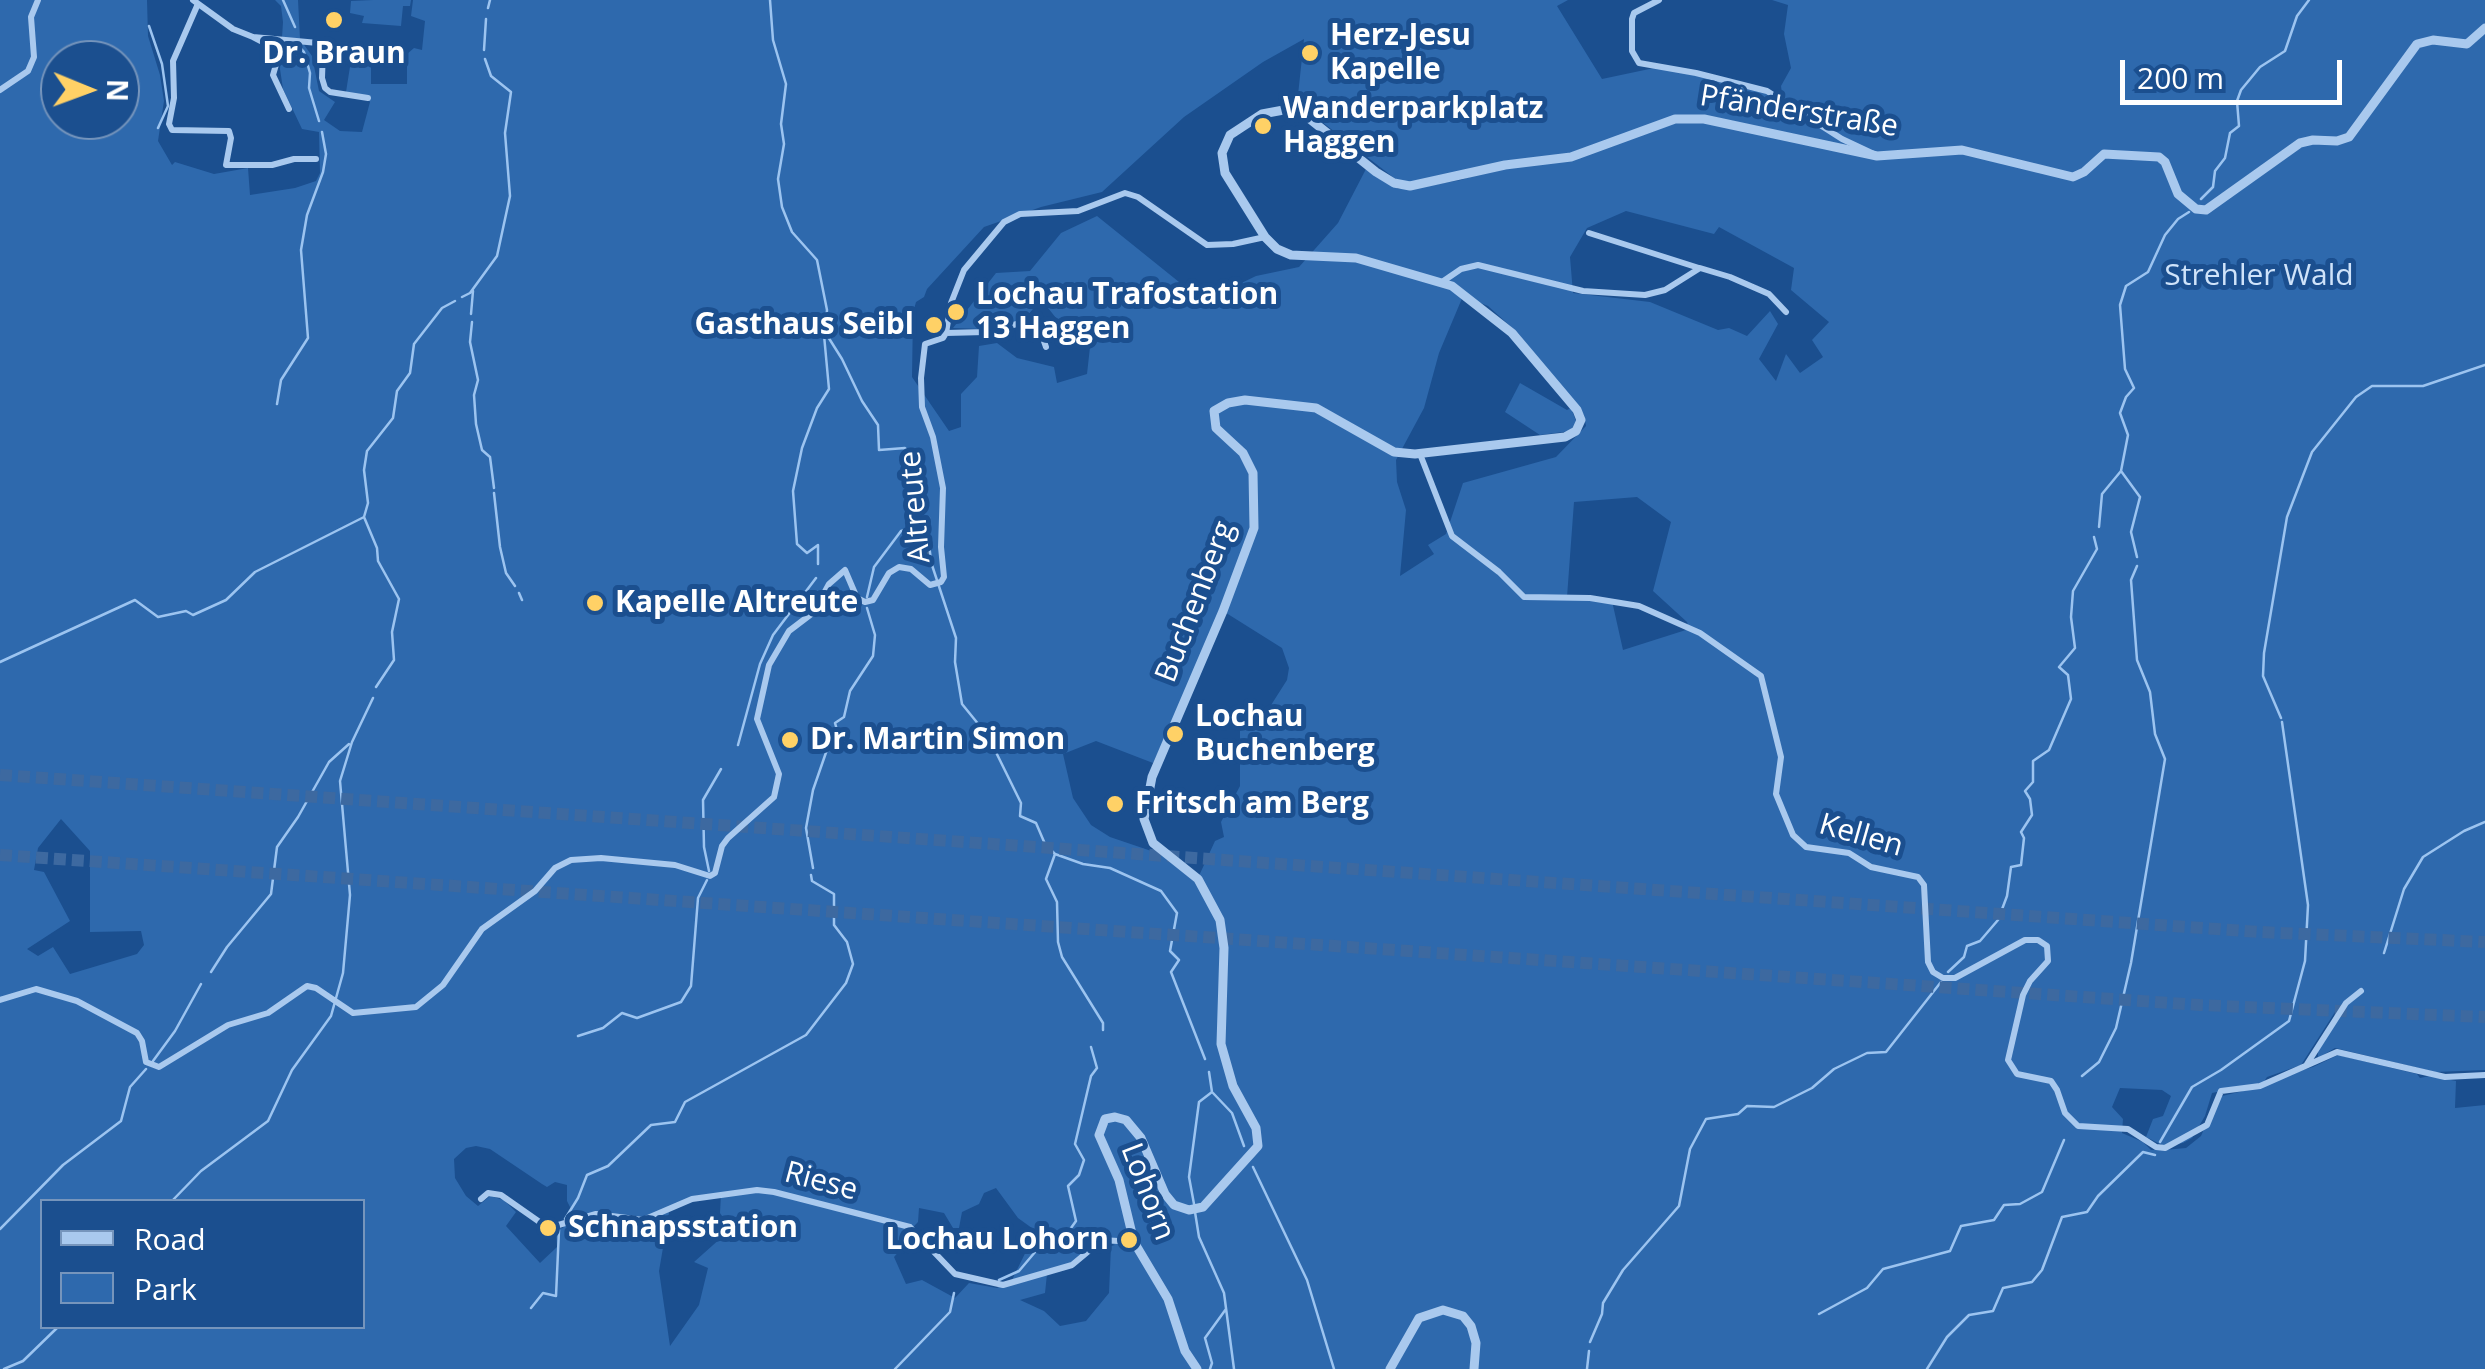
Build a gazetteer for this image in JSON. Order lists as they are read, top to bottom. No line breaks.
{"streets":{"street":["Pfänderstraße","Altreute","Buchenberg","Kellen","Riese","Lohorn"]},"crossings":[["Buchenberg","Kellen"],["Buchenberg","Lohorn"],["Riese","Lohorn"]],"parks":["Strehler Wald"],"places":["Dr. Braun","Herz-Jesu Kapelle","Wanderparkplatz Haggen","Lochau Trafostation 13 Haggen","Gasthaus Seibl","Kapelle Altreute","Lochau Buchenberg","Dr. Martin Simon","Fritsch am Berg","Schnapsstation","Lochau Lohorn"],"legend":["Road","Park"],"scale_bar":"200 m","north":"right"}
